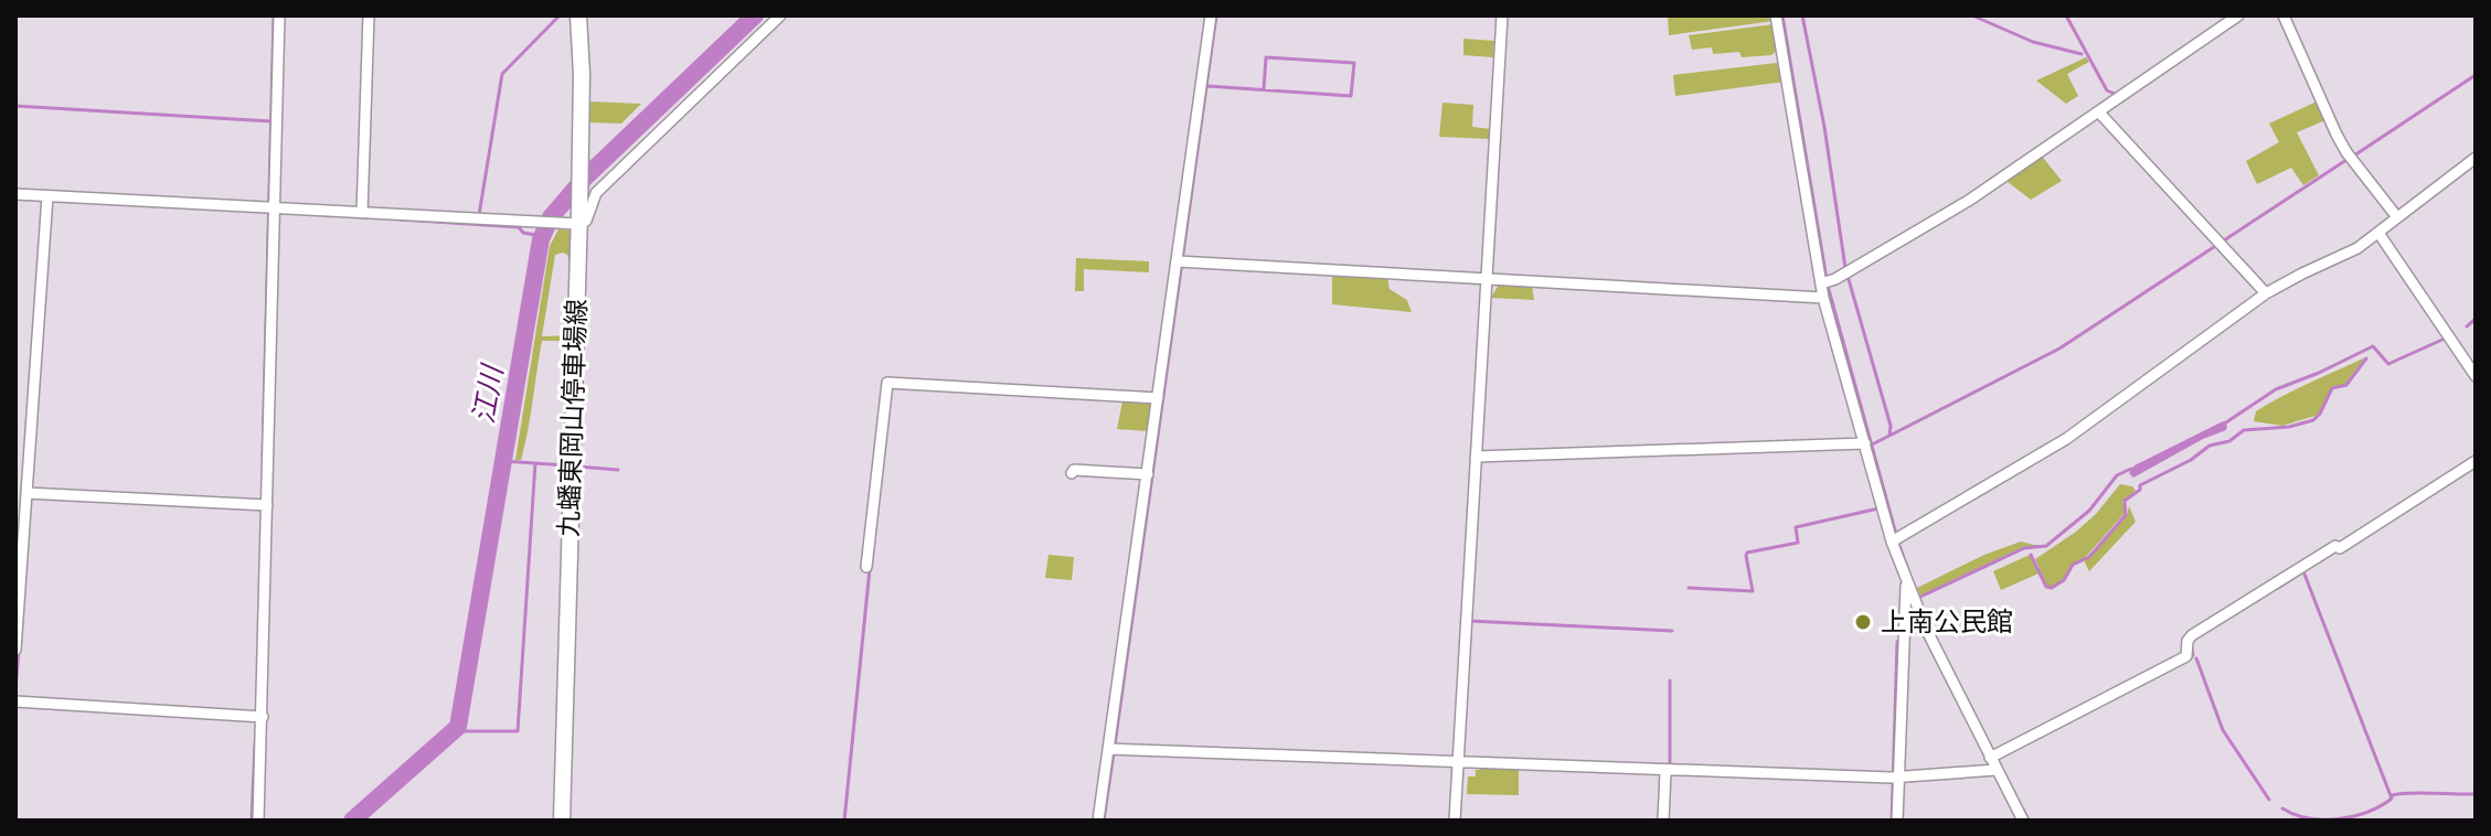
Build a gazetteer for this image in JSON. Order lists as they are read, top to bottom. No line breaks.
{"streets":{"main road":["九蟠東岡山停車場線"]},"water":["江川"],"places":["上南公民館"]}
